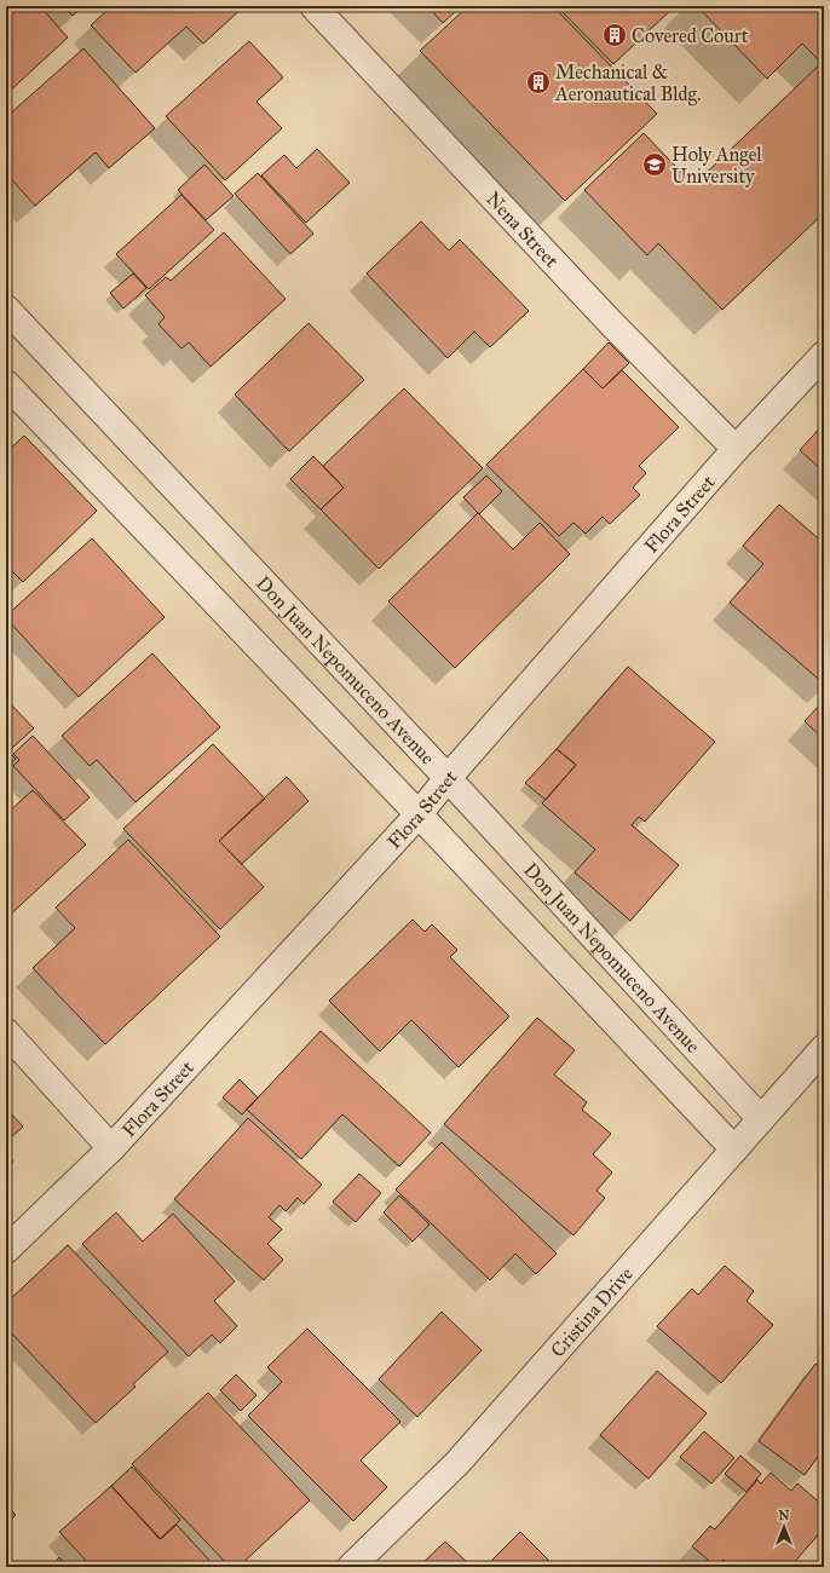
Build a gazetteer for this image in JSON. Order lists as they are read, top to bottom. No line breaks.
{"streets":{"street":["Nena Street","Flora Street","Don Juan Nepomuceno Avenue","Cristina Drive"]},"crossings":[["Nena Street","Flora Street"],["Flora Street","Don Juan Nepomuceno Avenue"],["Don Juan Nepomuceno Avenue","Cristina Drive"]],"places":{"building":["Covered Court","Mechanical & Aeronautical Bldg."],"school or university":["Holy Angel University"]},"north":"top"}
